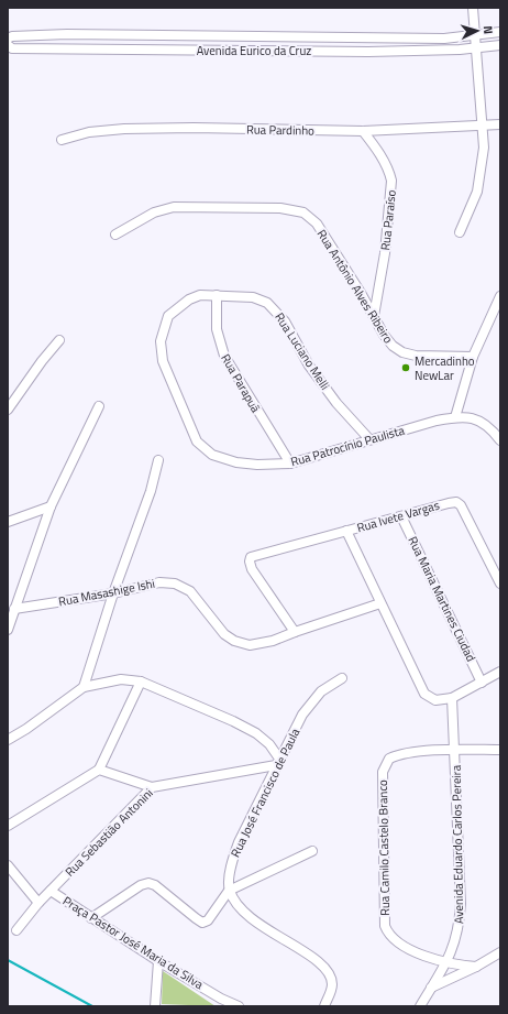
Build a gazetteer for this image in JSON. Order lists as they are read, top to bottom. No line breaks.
{"streets":{"street":["Avenida Eurico da Cruz","Rua Pardinho","Rua Paraíso","Rua Antônio Alves Ribeiro","Rua Luciano Melli","Rua Parapuã","Rua Patrocínio Paulista","Rua Ivete Vargas","Rua Masashige Ishi","Rua Maria Martines Ciudad","Rua José Francisco de Paula","Rua Sebastião Antonini","Avenida Eduardo Carlos Pereira","Rua Camilo Castelo Branco","Praça Pastor José Maria da Silva"]},"crossings":[["Rua Pardinho","Rua Paraíso"],["Rua Paraíso","Rua Antônio Alves Ribeiro"],["Rua Luciano Melli","Rua Parapuã"],["Rua Luciano Melli","Rua Patrocínio Paulista"],["Rua Parapuã","Rua Patrocínio Paulista"],["Rua Ivete Vargas","Rua Masashige Ishi"],["Rua Ivete Vargas","Rua Maria Martines Ciudad"],["Rua José Francisco de Paula","Rua Sebastião Antonini"],["Rua Sebastião Antonini","Praça Pastor José Maria da Silva"],["Avenida Eduardo Carlos Pereira","Rua Camilo Castelo Branco"]],"places":["Mercadinho NewLar"],"north":"right"}
